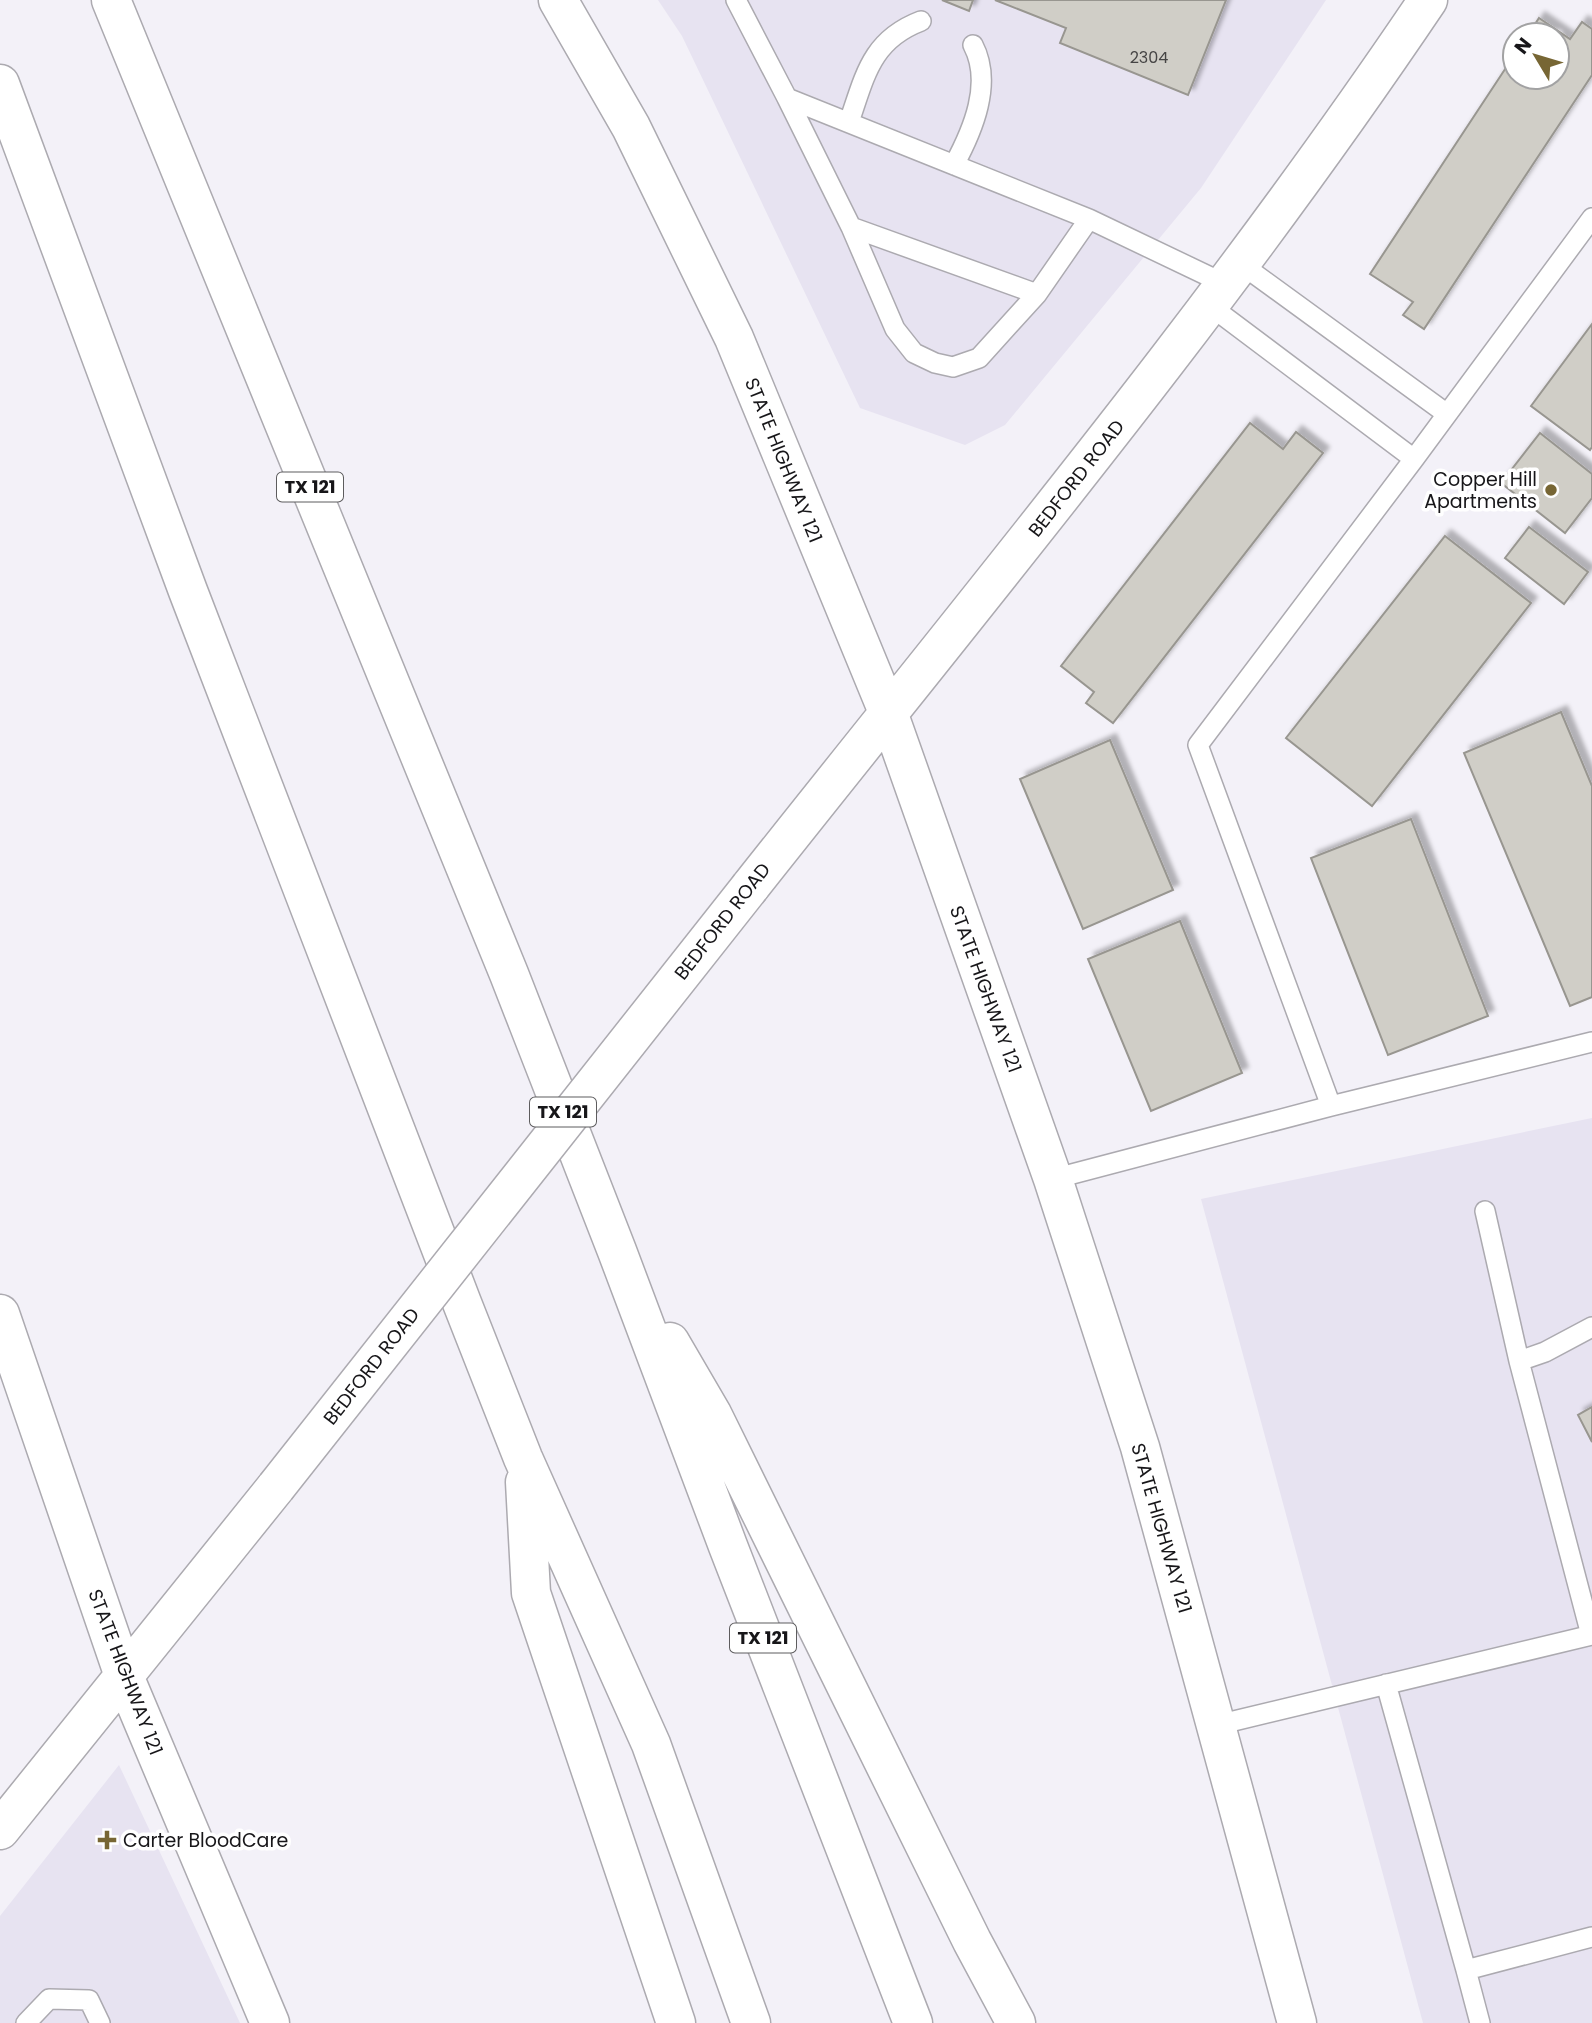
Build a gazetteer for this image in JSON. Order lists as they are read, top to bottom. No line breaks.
{"streets":{"main road":["STATE HIGHWAY 121","BEDFORD ROAD","TX 121"]},"crossings":[["STATE HIGHWAY 121","BEDFORD ROAD"]],"places":{"other":["Copper Hill Apartments"],"health":["Carter BloodCare"]},"house_numbers":["2304"],"north":"top left"}
